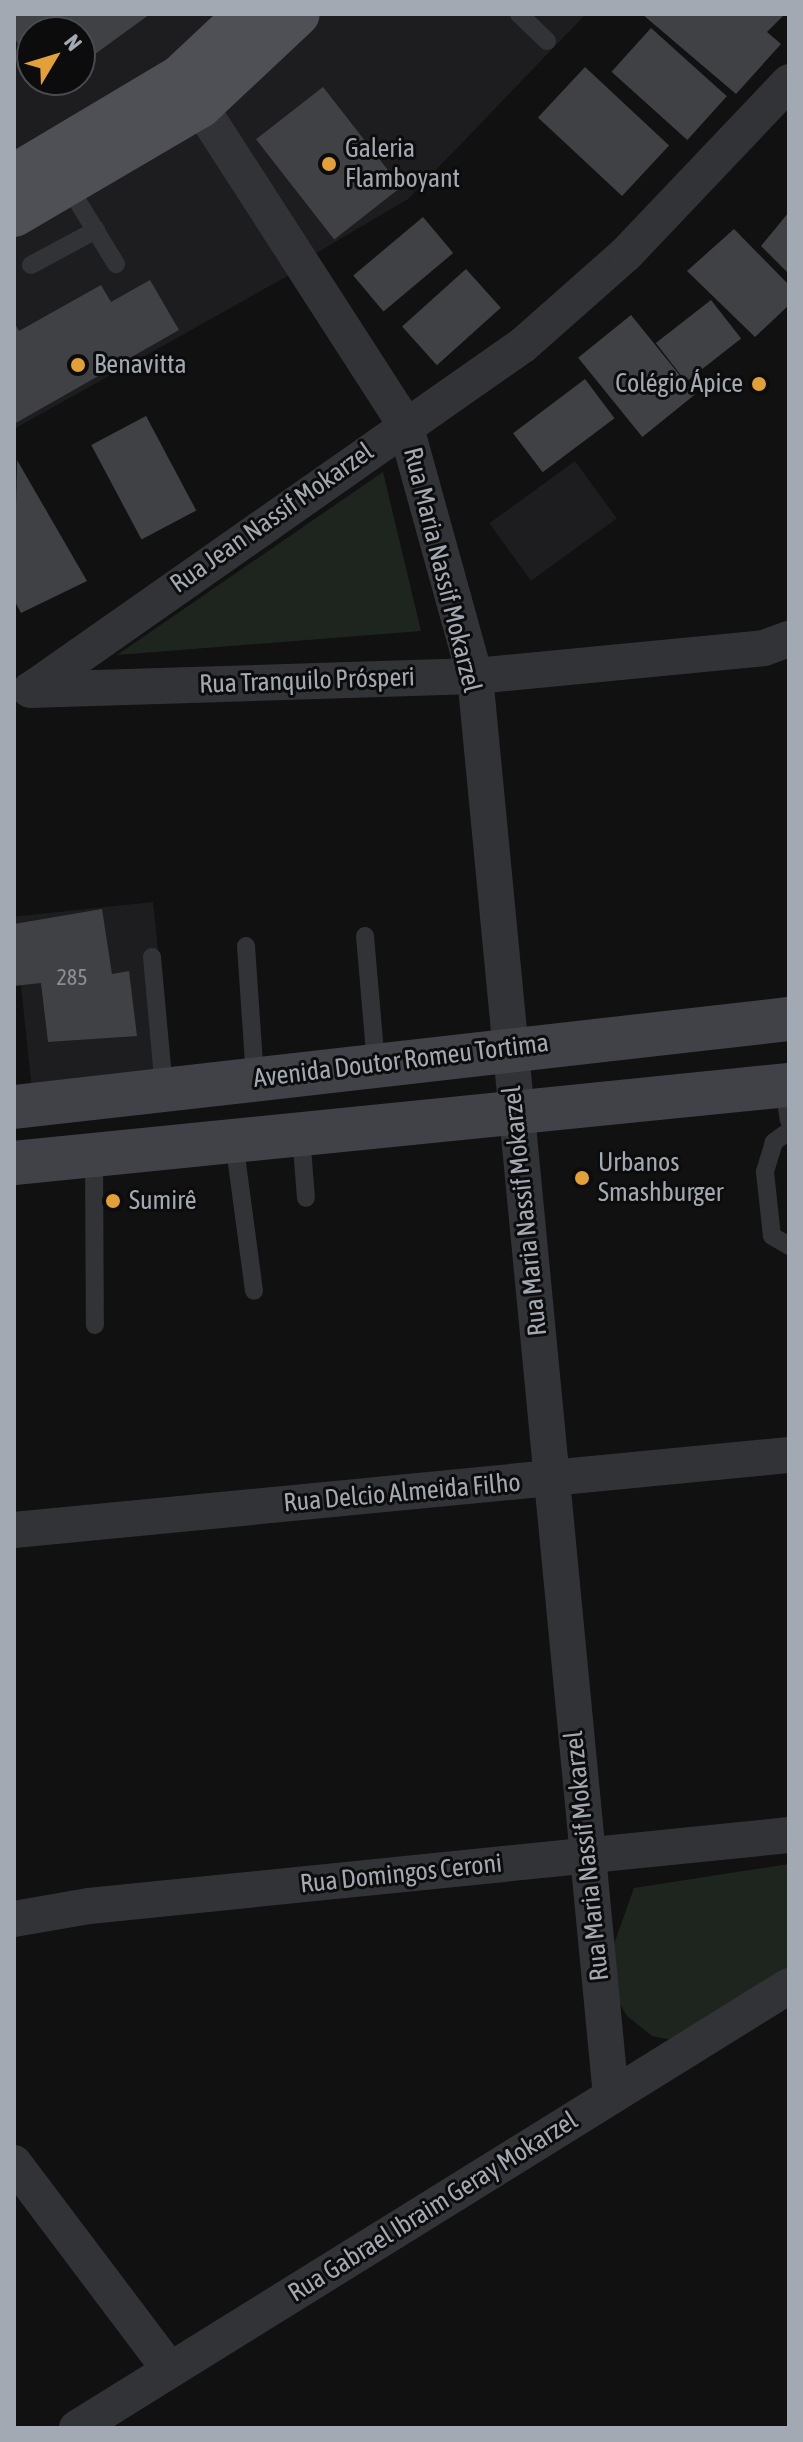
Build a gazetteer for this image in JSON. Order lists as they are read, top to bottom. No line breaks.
{"streets":{"main road":["Avenida Doutor Romeu Tortima"],"street":["Rua Jean Nassif Mokarzel","Rua Maria Nassif Mokarzel","Rua Tranquilo Prósperi","Rua Delcio Almeida Filho","Rua Domingos Ceroni","Rua Gabrael Ibraim Geray Mokarzel"]},"crossings":[["Rua Jean Nassif Mokarzel","Rua Maria Nassif Mokarzel"],["Rua Jean Nassif Mokarzel","Rua Tranquilo Prósperi"],["Rua Maria Nassif Mokarzel","Rua Tranquilo Prósperi"],["Rua Maria Nassif Mokarzel","Avenida Doutor Romeu Tortima"],["Rua Maria Nassif Mokarzel","Rua Delcio Almeida Filho"],["Rua Maria Nassif Mokarzel","Rua Domingos Ceroni"],["Rua Maria Nassif Mokarzel","Rua Gabrael Ibraim Geray Mokarzel"]],"places":["Galeria Flamboyant","Benavitta","Colégio Ápice","Urbanos Smashburger","Sumirê"],"house_numbers":["285"],"north":"top right"}
